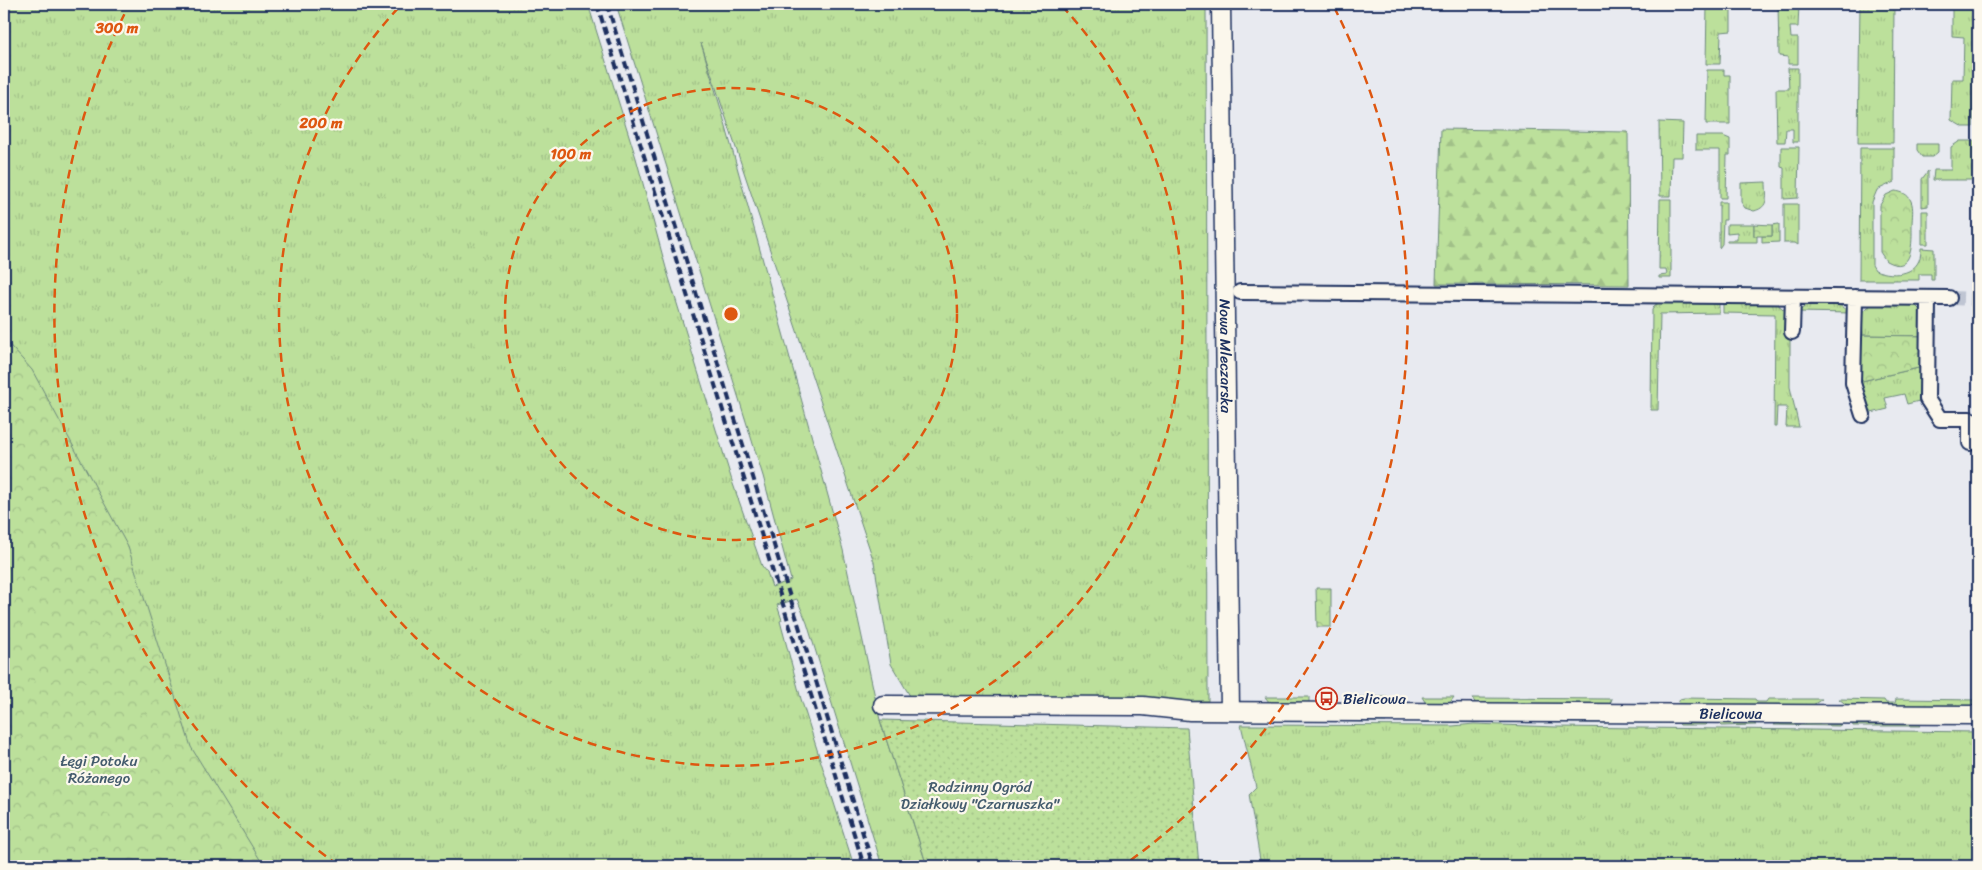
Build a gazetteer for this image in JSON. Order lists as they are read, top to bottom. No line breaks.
{"streets":{"street":["Nowa Mleczarska","Bielicowa"]},"crossings":[["Nowa Mleczarska","Bielicowa"]],"parks":["Łęgi Potoku Różanego","Rodzinny Ogród Działkowy \"Czarnuszka\""],"places":{"bus stop":["Bielicowa"]},"rings":["300 m","200 m","100 m"]}
